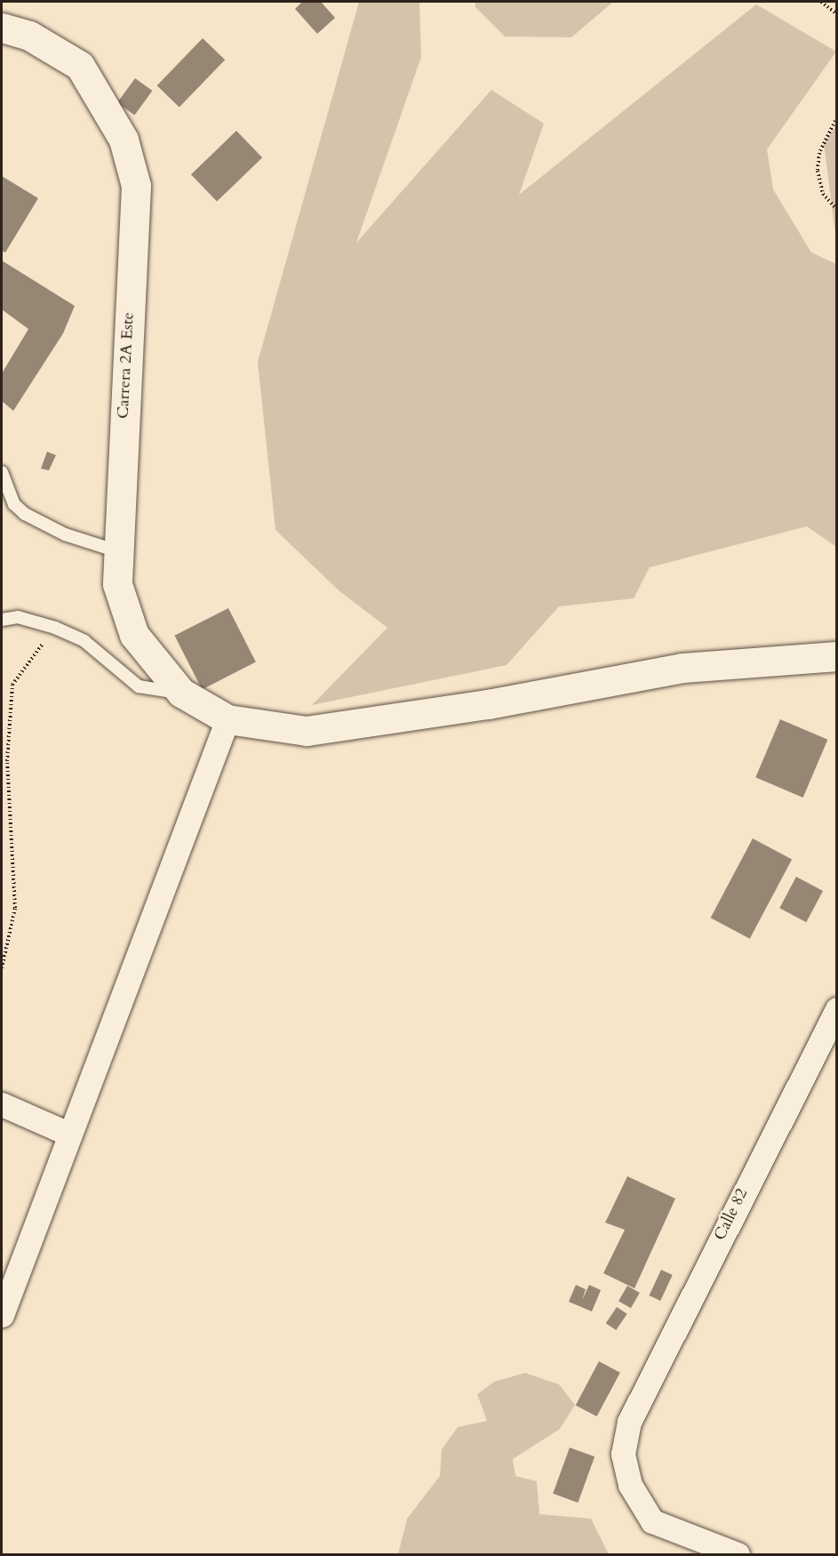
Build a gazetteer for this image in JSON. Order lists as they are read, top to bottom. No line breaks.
{"streets":{"street":["Carrera 2A Este","Calle 82"]}}
